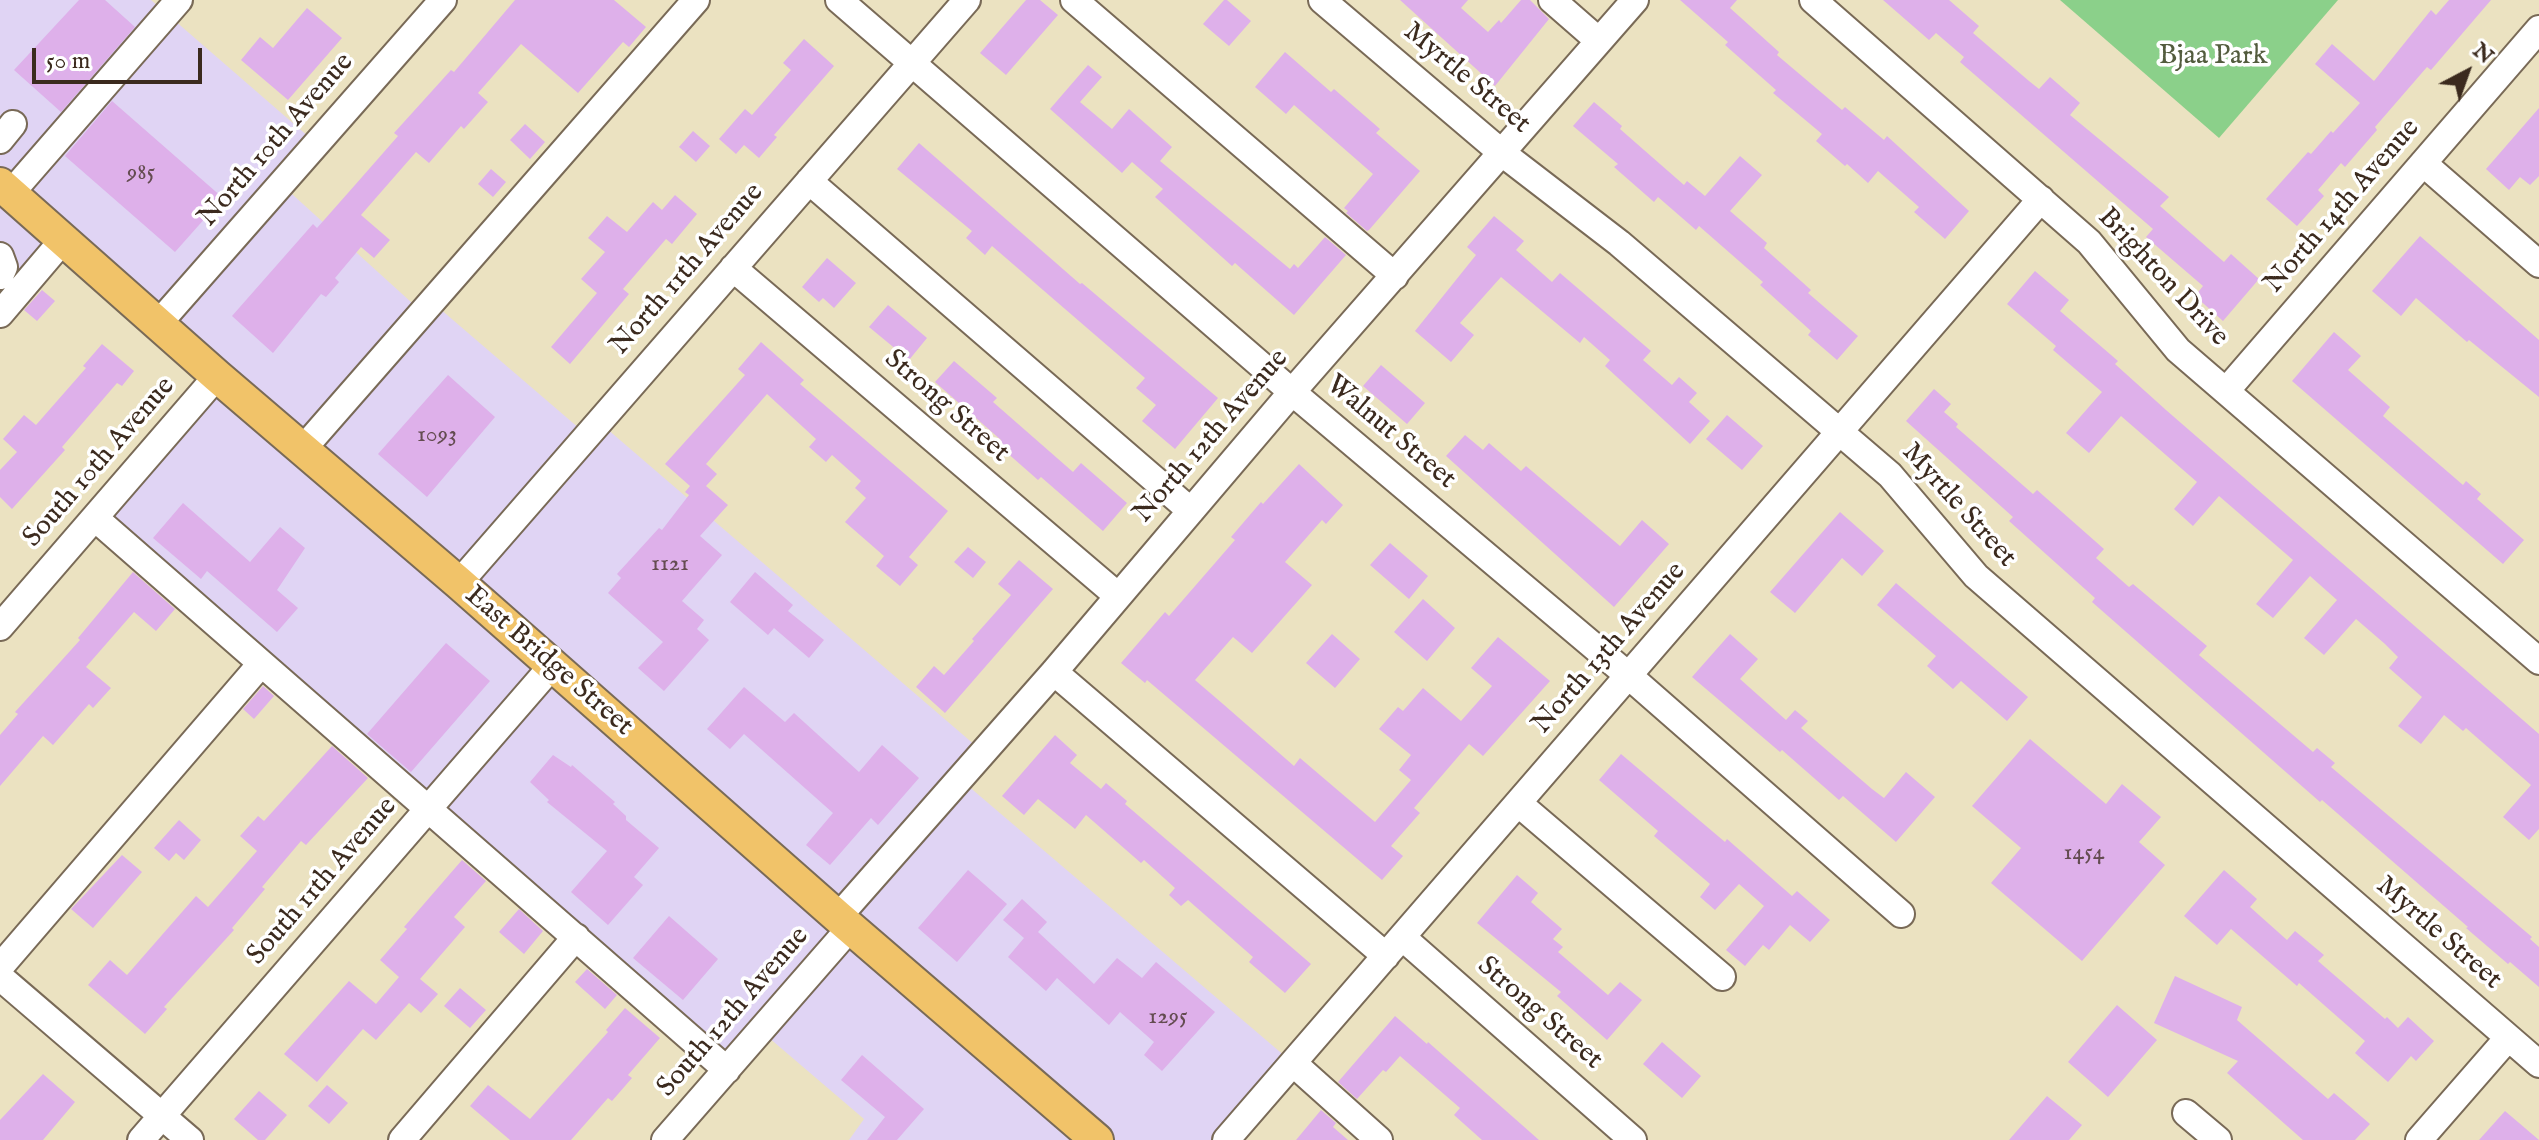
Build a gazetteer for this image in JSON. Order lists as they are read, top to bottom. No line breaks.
{"streets":{"main road":["East Bridge Street"],"street":["Myrtle Street","North 10th Avenue","North 14th Avenue","North 11th Avenue","Brighton Drive","Strong Street","Walnut Street","North 12th Avenue","South 10th Avenue","North 13th Avenue","South 11th Avenue","South 12th Avenue"]},"crossings":[["Myrtle Street","North 12th Avenue"],["Myrtle Street","North 13th Avenue"],["North 10th Avenue","East Bridge Street"],["North 14th Avenue","Brighton Drive"],["North 11th Avenue","Strong Street"],["North 11th Avenue","Walnut Street"],["North 11th Avenue","East Bridge Street"],["Brighton Drive","North 13th Avenue"],["Strong Street","North 12th Avenue"],["Strong Street","North 13th Avenue"],["Walnut Street","North 12th Avenue"],["Walnut Street","North 13th Avenue"],["North 12th Avenue","East Bridge Street"],["North 12th Avenue","South 12th Avenue"],["South 10th Avenue","East Bridge Street"],["East Bridge Street","South 11th Avenue"],["East Bridge Street","South 12th Avenue"]],"parks":["Bjaa Park"],"house_numbers":["985","1093","1121","1454","1295"],"scale_bar":"50 m","north":"top right"}
